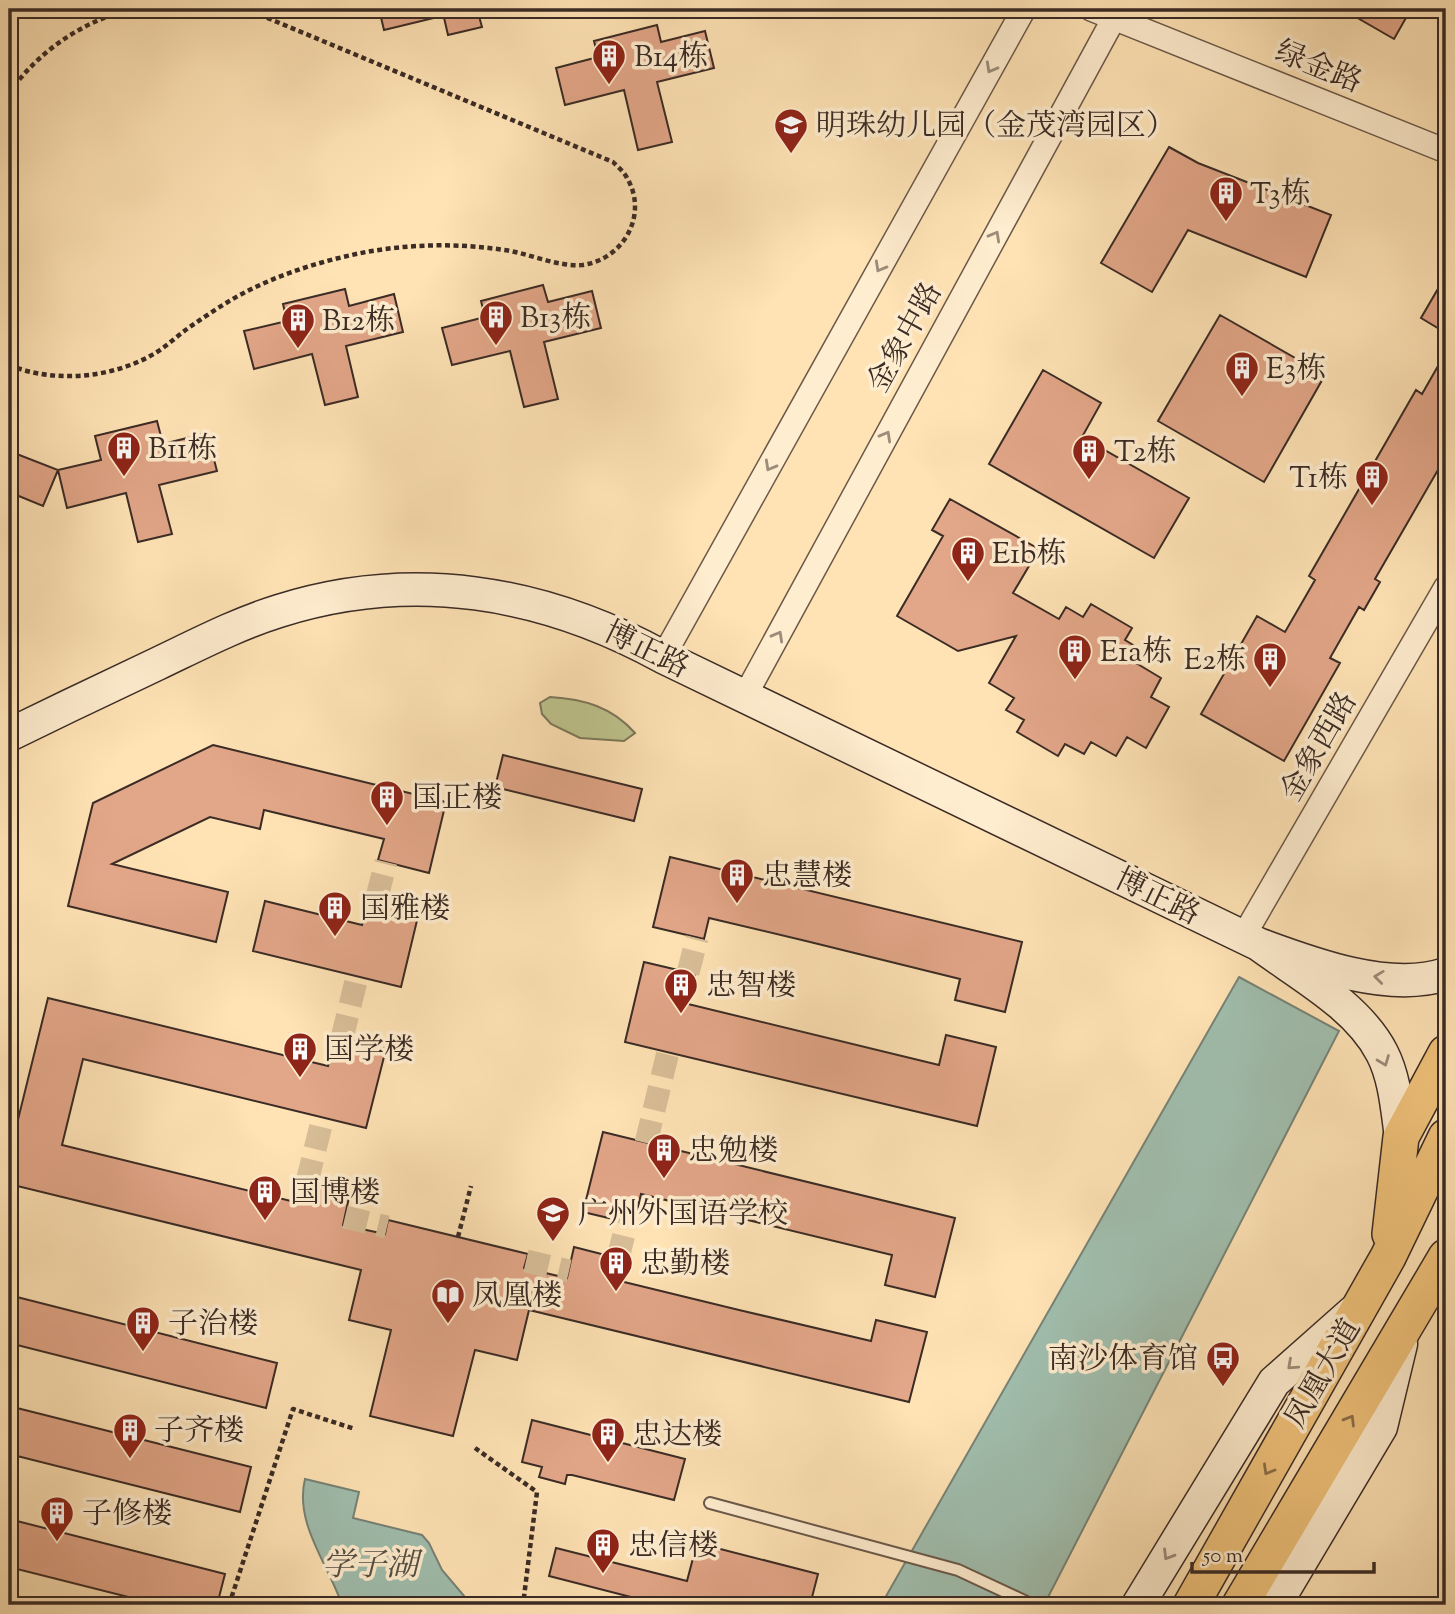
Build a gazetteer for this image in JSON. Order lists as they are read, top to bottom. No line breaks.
{"streets":{"main road":["凤凰大道"],"street":["绿金路","金象中路","博正路","金象西路"]},"crossings":[["绿金路","金象中路"],["金象中路","博正路"],["博正路","金象西路"]],"water":["学子湖"],"places":{"building":["B14栋","T3栋","B13栋","B12栋","E3栋","B11栋","T2栋","T1栋","E1b栋","E1a栋","E2栋","国正楼","忠慧楼","国雅楼","忠智楼","国学楼","忠勉楼","国博楼","忠勤楼","子治楼","子齐楼","忠达楼","子修楼","忠信楼"],"school or university":["明珠幼儿园（金茂湾园区）","广州外国语学校"],"library":["凤凰楼"],"bus stop":["南沙体育馆"]},"scale_bar":"50 m"}
